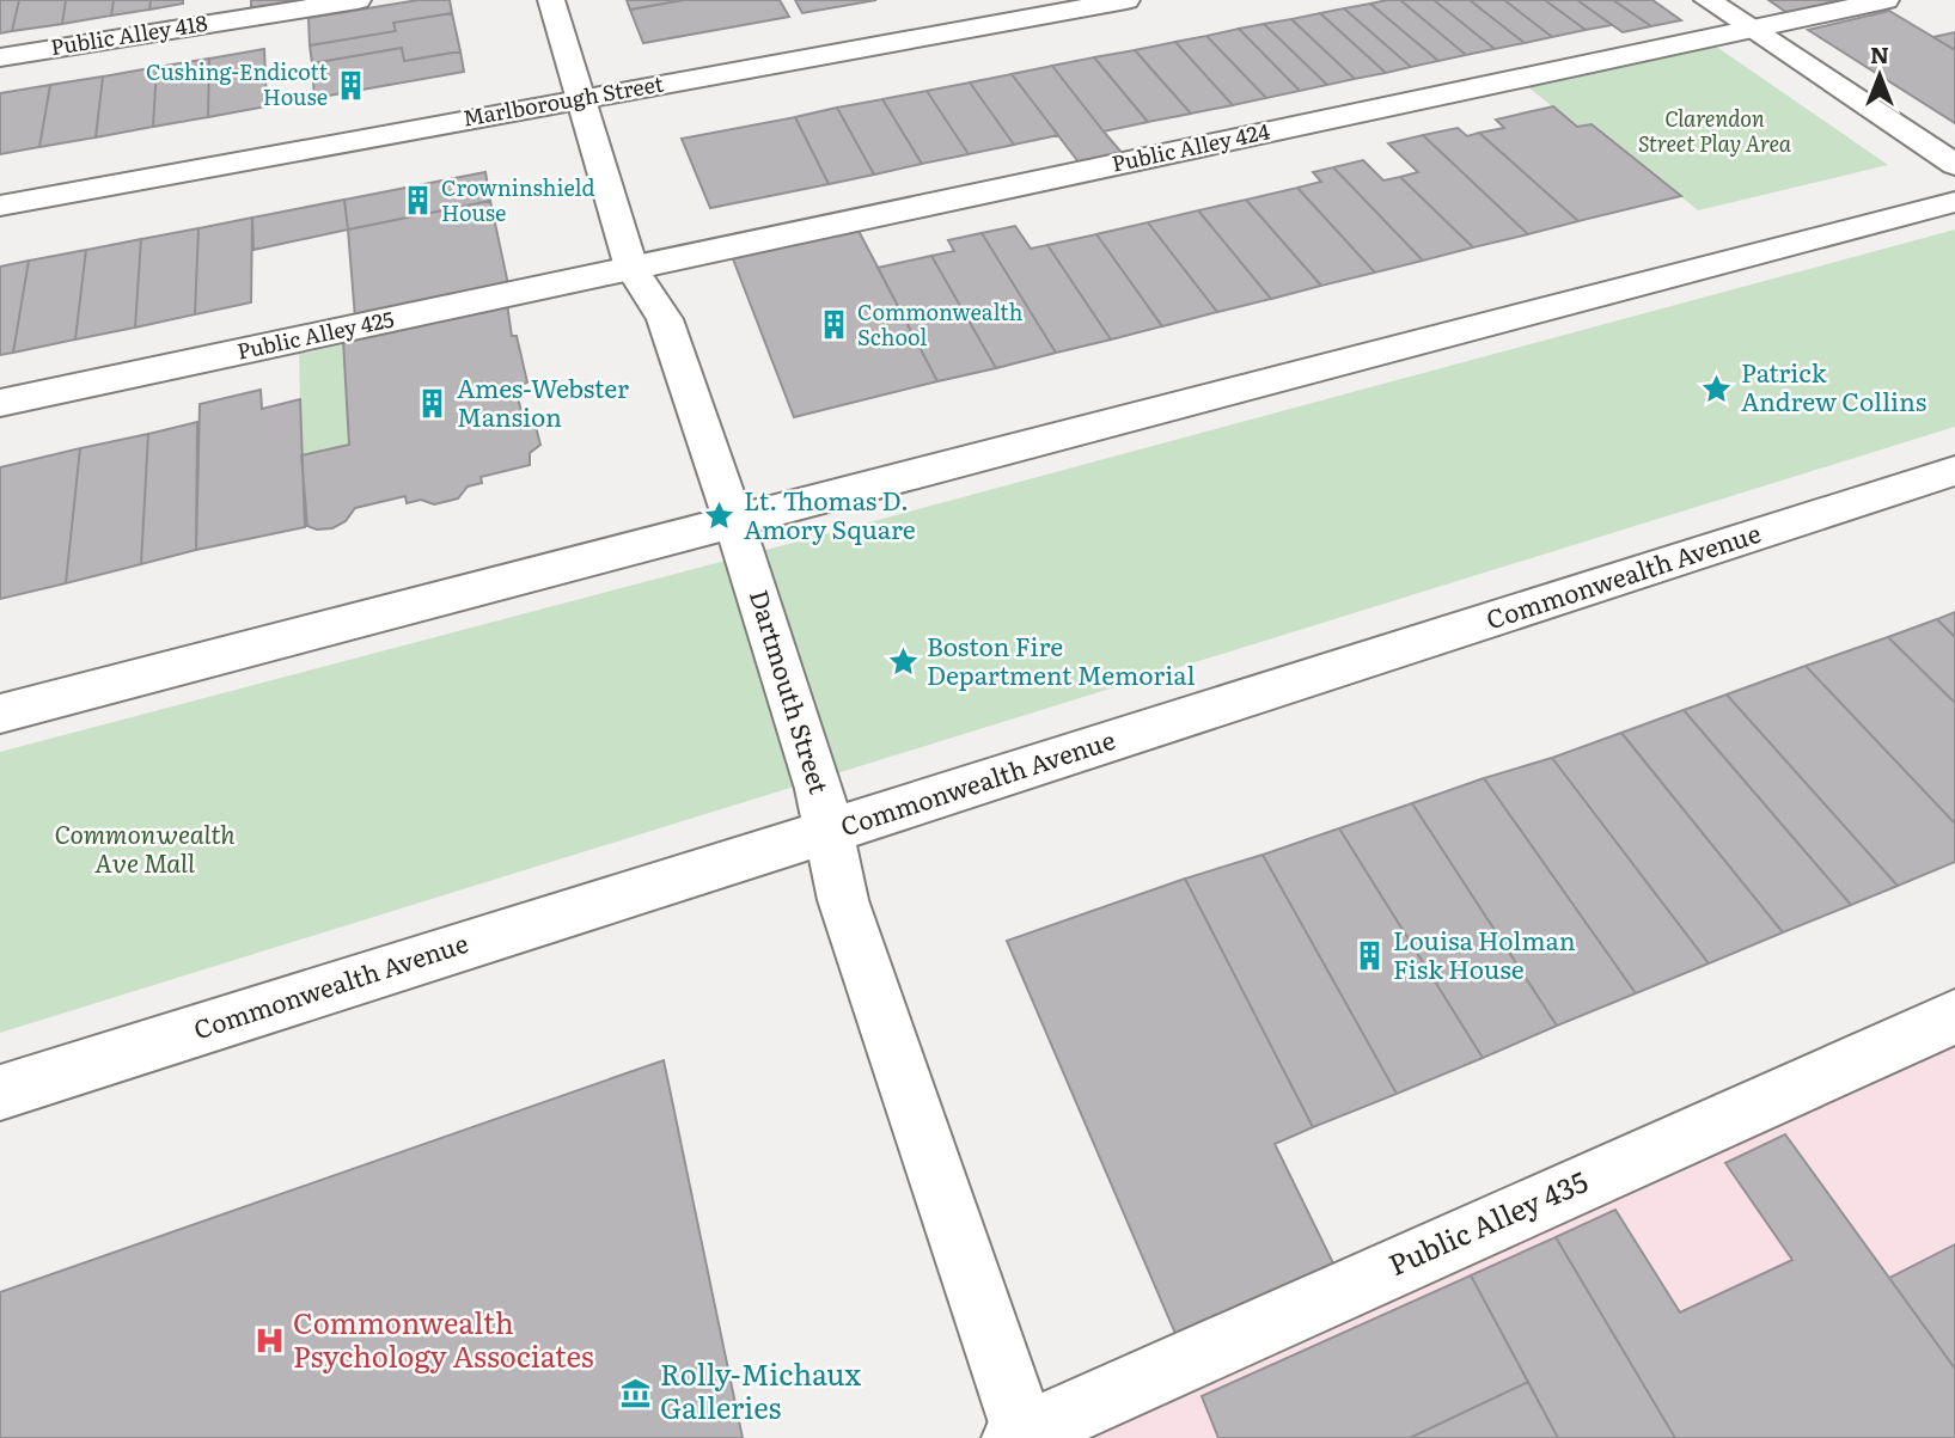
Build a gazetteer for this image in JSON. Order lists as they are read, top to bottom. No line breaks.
{"streets":{"main road":["Public Alley 418","Marlborough Street","Public Alley 424","Public Alley 425","Commonwealth Avenue","Dartmouth Street","Public Alley 435"]},"crossings":[["Marlborough Street","Dartmouth Street"],["Public Alley 424","Public Alley 425"],["Public Alley 424","Dartmouth Street"],["Public Alley 425","Dartmouth Street"],["Commonwealth Avenue","Dartmouth Street"],["Dartmouth Street","Public Alley 435"]],"parks":["Clarendon Street Play Area","Commonwealth Ave Mall"],"places":{"building":["Cushing-Endicott House","Crowninshield House","Commonwealth School","Ames-Webster Mansion","Louisa Holman Fisk House"],"place":["Patrick Andrew Collins","Lt. Thomas D. Amory Square","Boston Fire Department Memorial"],"hospital":["Commonwealth Psychology Associates"],"museum":["Rolly-Michaux Galleries"]},"north":"top"}
